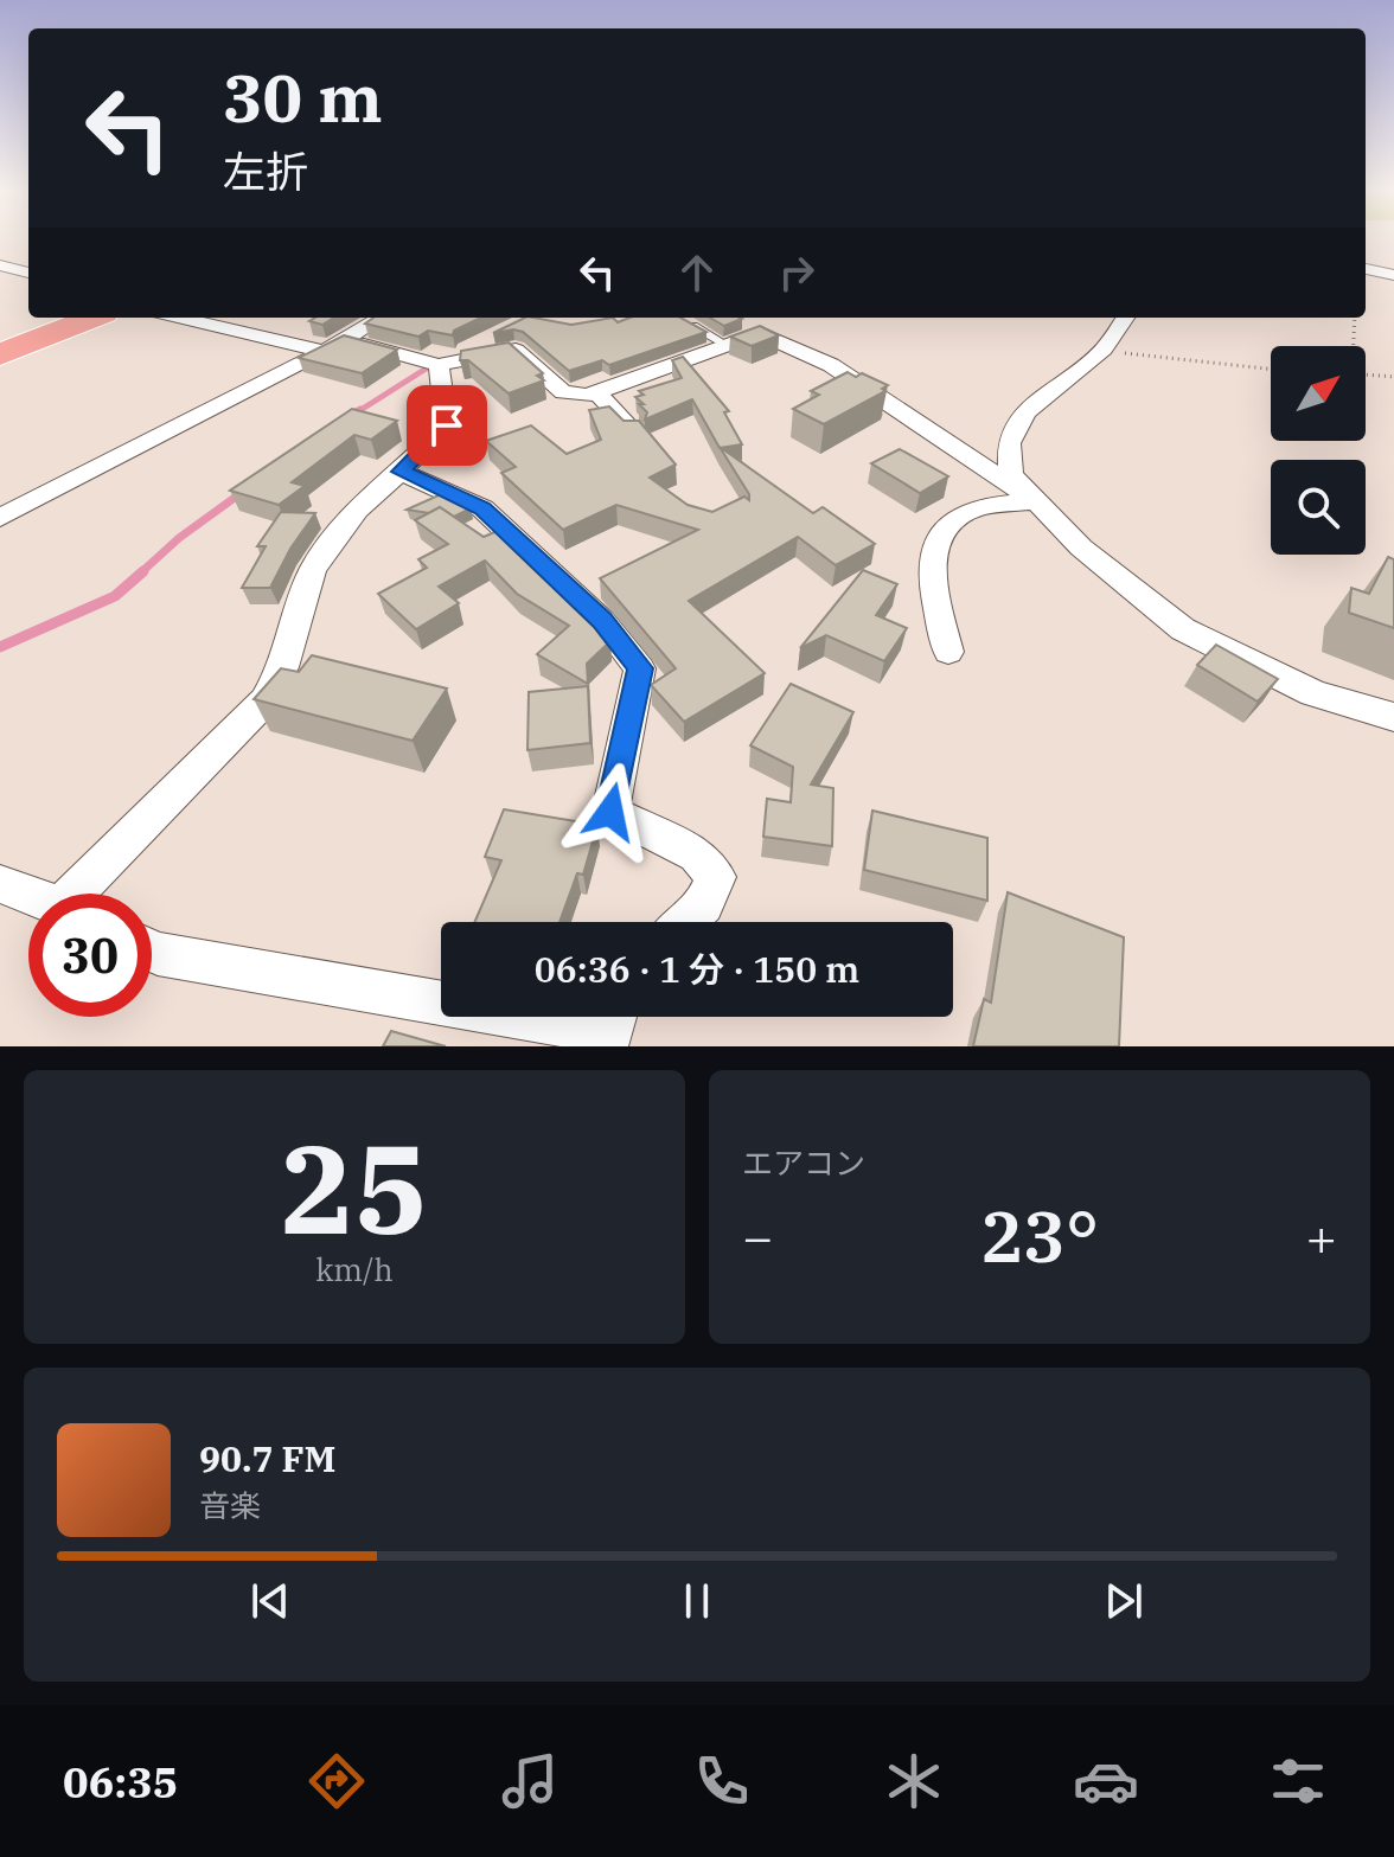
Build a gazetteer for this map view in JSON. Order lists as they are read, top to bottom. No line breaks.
{"north":"top right","page":{"turn":["30 m","左折"],"limit":"30","trip":"06:36 · 1 分 · 150 m","tile":[["25","km/h"],"エアコン"],"heat":["−","23°","+"],"song":["90.7 FM","音楽"],"tabs":"06:35"}}
